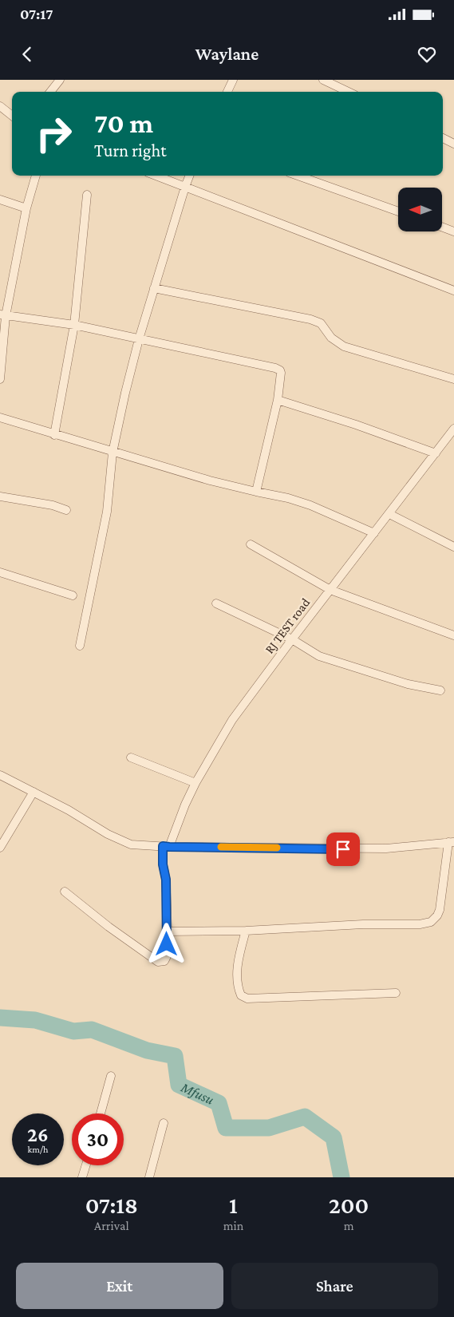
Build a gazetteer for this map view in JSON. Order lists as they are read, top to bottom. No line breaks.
{"streets":{"street":["RJ TEST road"]},"water":["Mfusu"],"north":"left","page":{"status":"07:17","header":"Waylane","turn":["70 m","Turn right"],"speed":"26 km/h","limit":"30","eta":["07:18","Arrival","1","min","200","m"],"buttons":["Exit","Share"]}}
